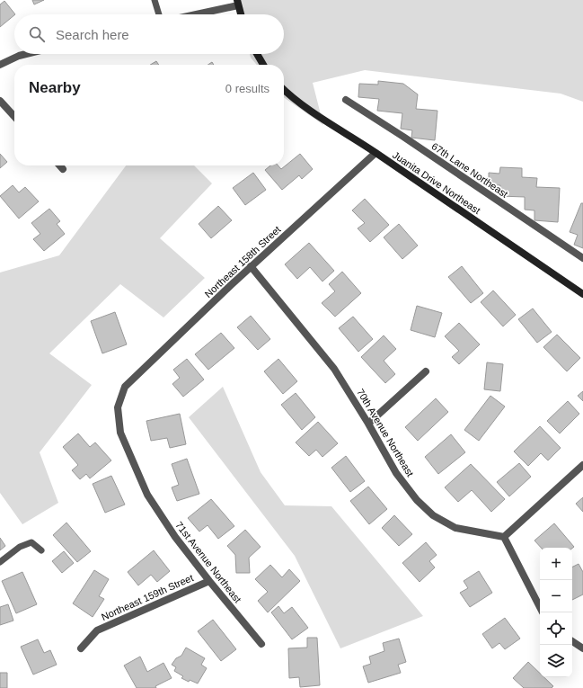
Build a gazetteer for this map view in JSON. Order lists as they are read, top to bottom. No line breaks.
{"streets":{"main road":["Juanita Drive Northeast"],"street":["67th Lane Northeast","Northeast 158th Street","70th Avenue Northeast","71st Avenue Northeast","Northeast 159th Street"]},"crossings":[["Juanita Drive Northeast","Northeast 158th Street"],["Northeast 158th Street","70th Avenue Northeast"],["Northeast 158th Street","71st Avenue Northeast"],["71st Avenue Northeast","Northeast 159th Street"]],"page":{"search":"Search here","heading":["Nearby","0 results"],"map_buttons":["+","−"]}}
